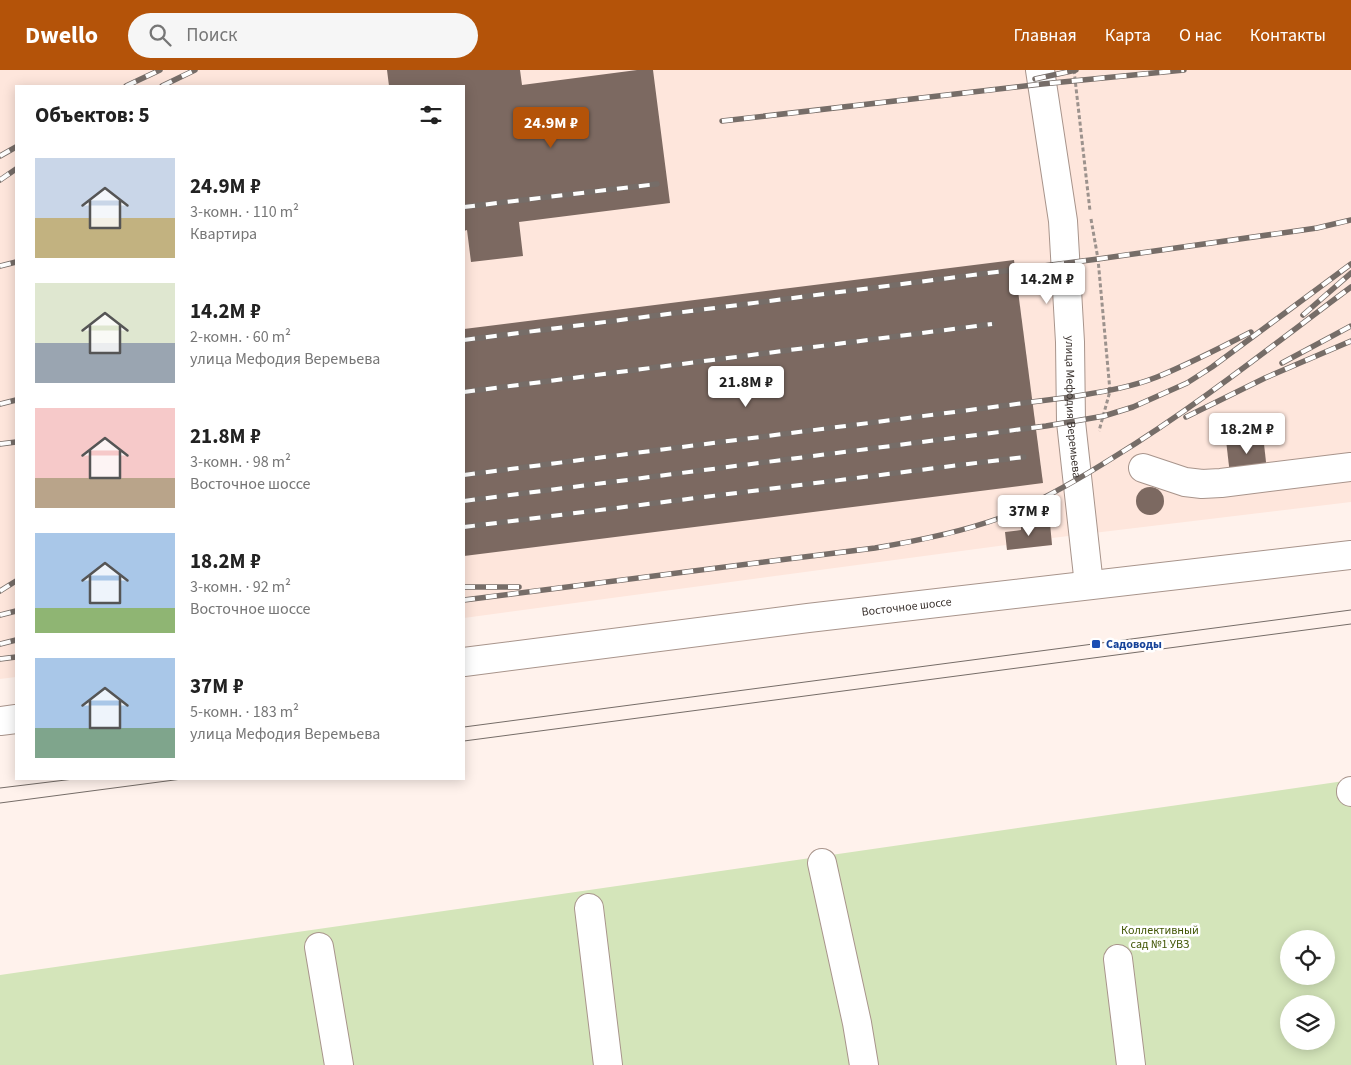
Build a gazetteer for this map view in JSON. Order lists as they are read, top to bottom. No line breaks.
{"streets":{"main road":["улица Мефодия Веремьева","Восточное шоссе"]},"crossings":[["улица Мефодия Веремьева","Восточное шоссе"]],"parks":["Коллективный сад №1 УВЗ"],"places":{"transit":["Садоводы"]},"page":{"header":"Dwello","search":"Поиск","nav":["Главная","Карта","О нас","Контакты"],"heading":"Объектов: 5","price":["24.9M ₽","14.2M ₽","21.8M ₽","18.2M ₽","37M ₽"],"list":[{"name":"24.9M ₽","note":"3-комн. · 110 m² · Квартира"},{"name":"14.2M ₽","note":"2-комн. · 60 m² · улица Мефодия Веремьева"},{"name":"21.8M ₽","note":"3-комн. · 98 m² · Восточное шоссе"},{"name":"18.2M ₽","note":"3-комн. · 92 m² · Восточное шоссе"},{"name":"37M ₽","note":"5-комн. · 183 m² · улица Мефодия Веремьева"}]}}
